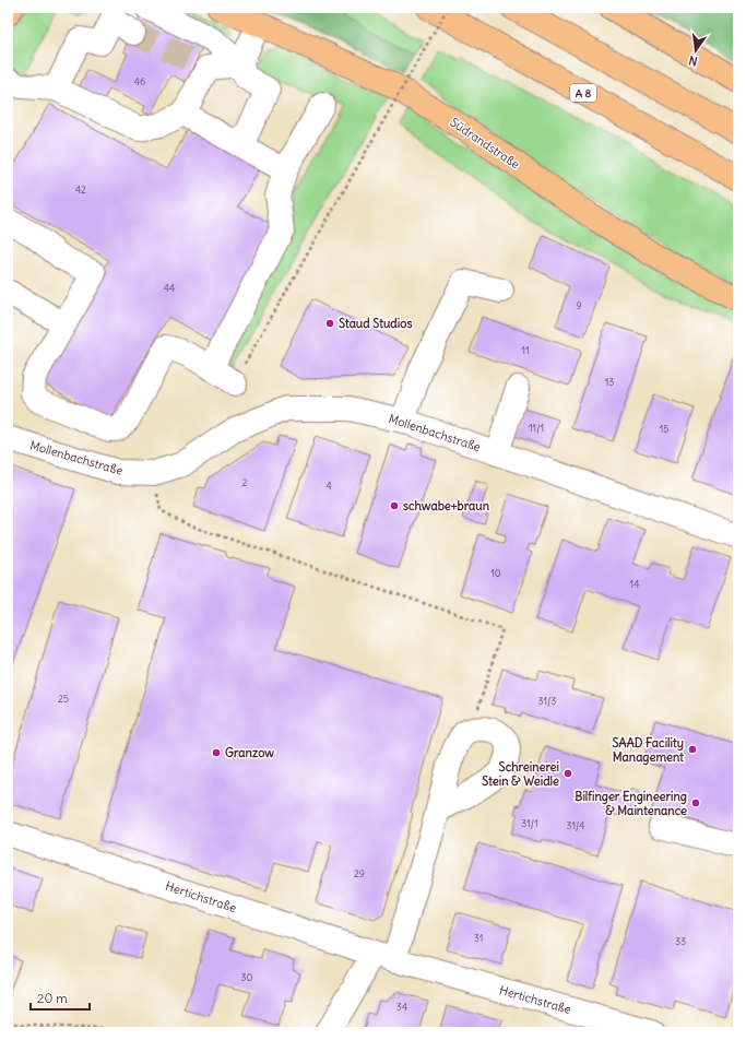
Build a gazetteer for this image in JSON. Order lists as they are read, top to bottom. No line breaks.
{"streets":{"main road":["A 8","Südrandstraße"],"street":["Mollenbachstraße","Hertichstraße"]},"places":["Staud Studios","schwabe+braun","SAAD Facility Management","Granzow","Schreinerei Stein & Weidle","Bilfinger Engineering & Maintenance"],"house_numbers":["46","42","44","9","11","13","11/1","15","2","4","10","14","25","31/3","31/1","31/4","29","31","33","30","34"],"scale_bar":"20 m","north":"bottom"}
